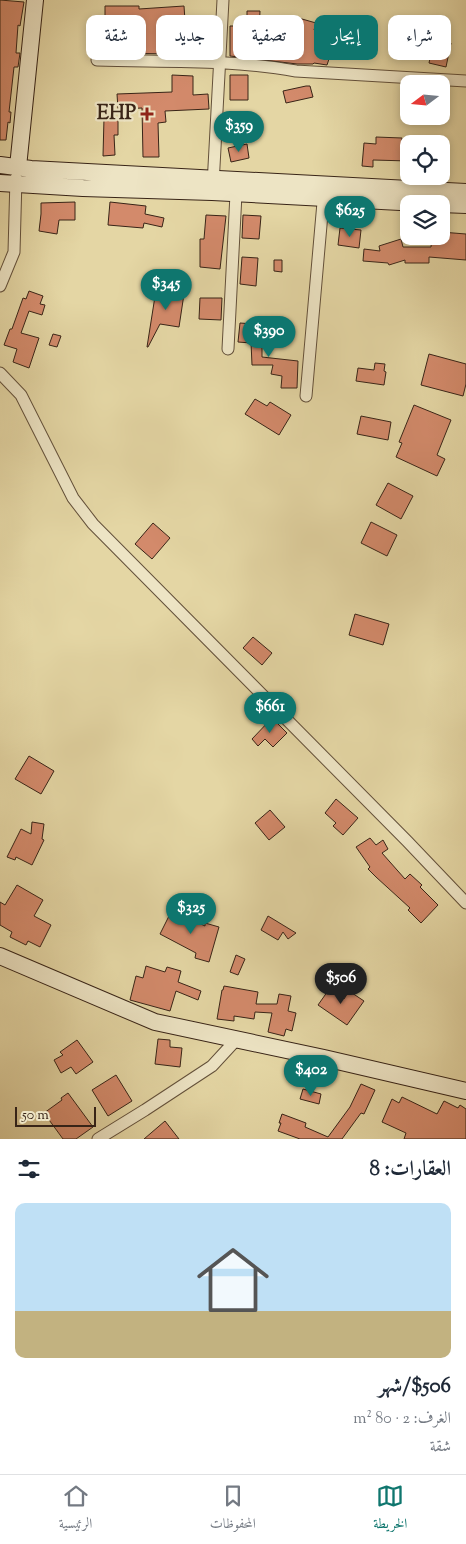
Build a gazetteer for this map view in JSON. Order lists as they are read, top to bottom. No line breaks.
{"places":{"health":["EHP"]},"scale_bar":"50 m","north":"left","page":{"chip":["شراء","إيجار","تصفية","جديد","شقة"],"price":["$359","$625","$345","$390","$661","$325","$506","$402"],"scale":"50 m","heading":"العقارات: 8","list":[{"name":"$506/شهر","note":"الغرف: 2 · 80 m² · شقة"}],"tabs":["الخريطة","المحفوظات","الرئيسية"]}}
